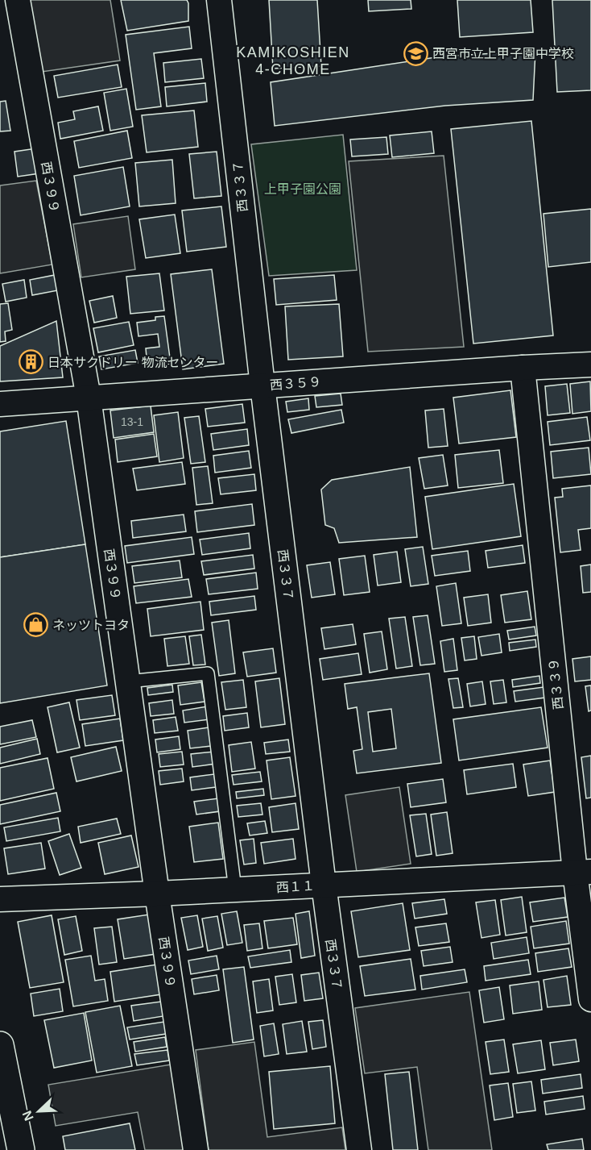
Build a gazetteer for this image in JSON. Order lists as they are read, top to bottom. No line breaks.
{"streets":{"street":["西３３７","西３９９","西３５９","西３３９","西１１"]},"crossings":[["西３３７","西３５９"],["西３３７","西１１"],["西３９９","西３５９"],["西３９９","西１１"],["西３５９","西３３９"],["西３３９","西１１"]],"districts":["KAMIKOSHIEN 4-CHOME"],"parks":["上甲子園公園"],"places":{"school or university":["西宮市立上甲子園中学校"],"building":["日本サクドリー 物流センター"],"shop":["ネッツトヨタ"]},"house_numbers":["13-1"],"north":"bottom left"}
